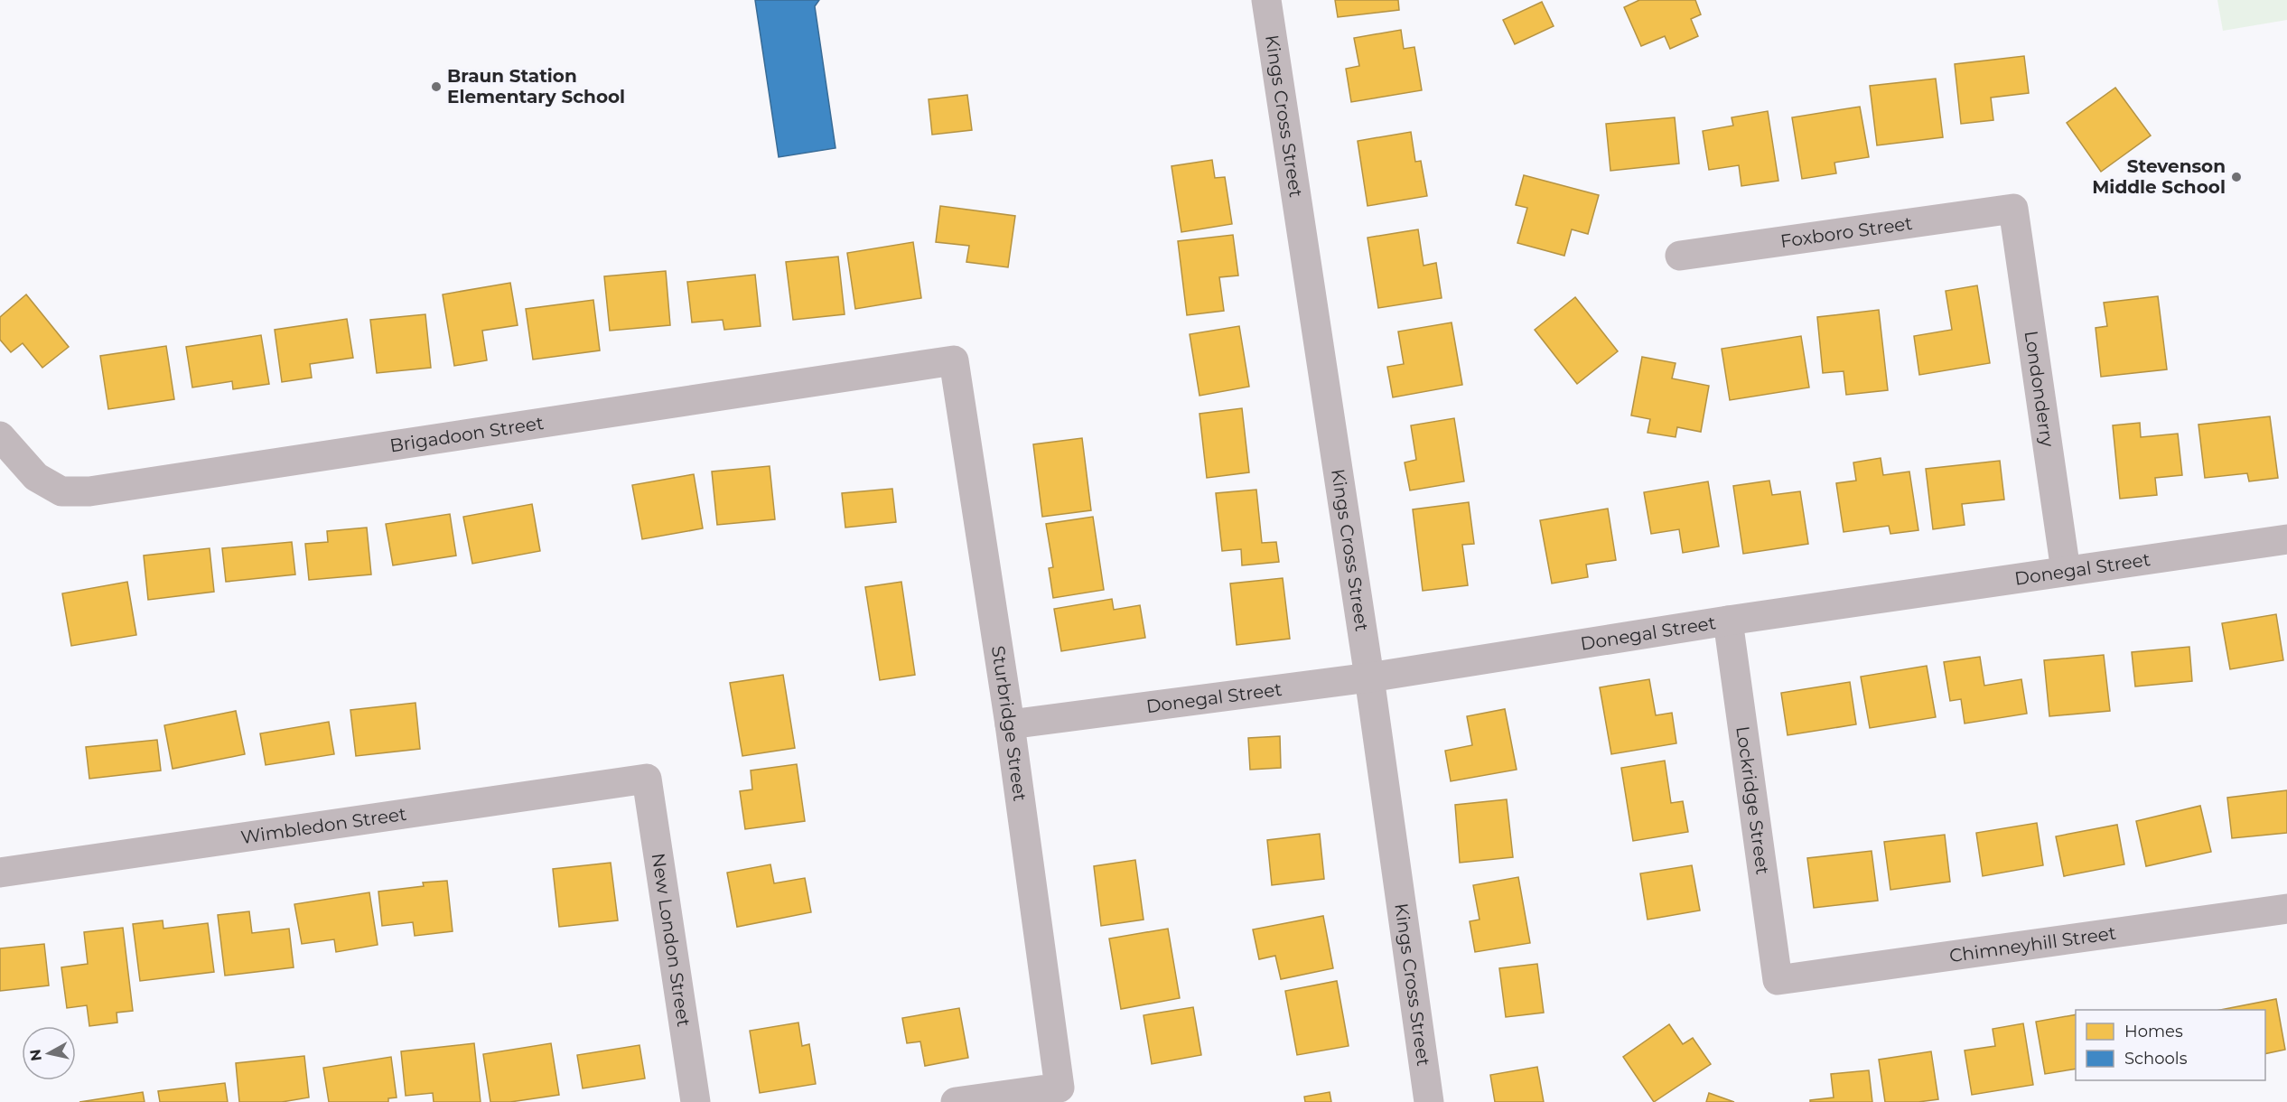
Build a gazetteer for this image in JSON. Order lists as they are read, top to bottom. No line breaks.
{"streets":{"street":["Kings Cross Street","Foxboro Street","Londonderry","Brigadoon Street","Donegal Street","Sturbridge Street","Lockridge Street","Wimbledon Street","New London Street","Chimneyhill Street"]},"crossings":[["Kings Cross Street","Donegal Street"],["Foxboro Street","Londonderry"],["Londonderry","Donegal Street"],["Brigadoon Street","Sturbridge Street"],["Donegal Street","Sturbridge Street"],["Donegal Street","Lockridge Street"],["Lockridge Street","Chimneyhill Street"],["Wimbledon Street","New London Street"]],"places":["Braun Station Elementary School","Stevenson Middle School"],"legend":["Homes","Schools"],"north":"left"}
